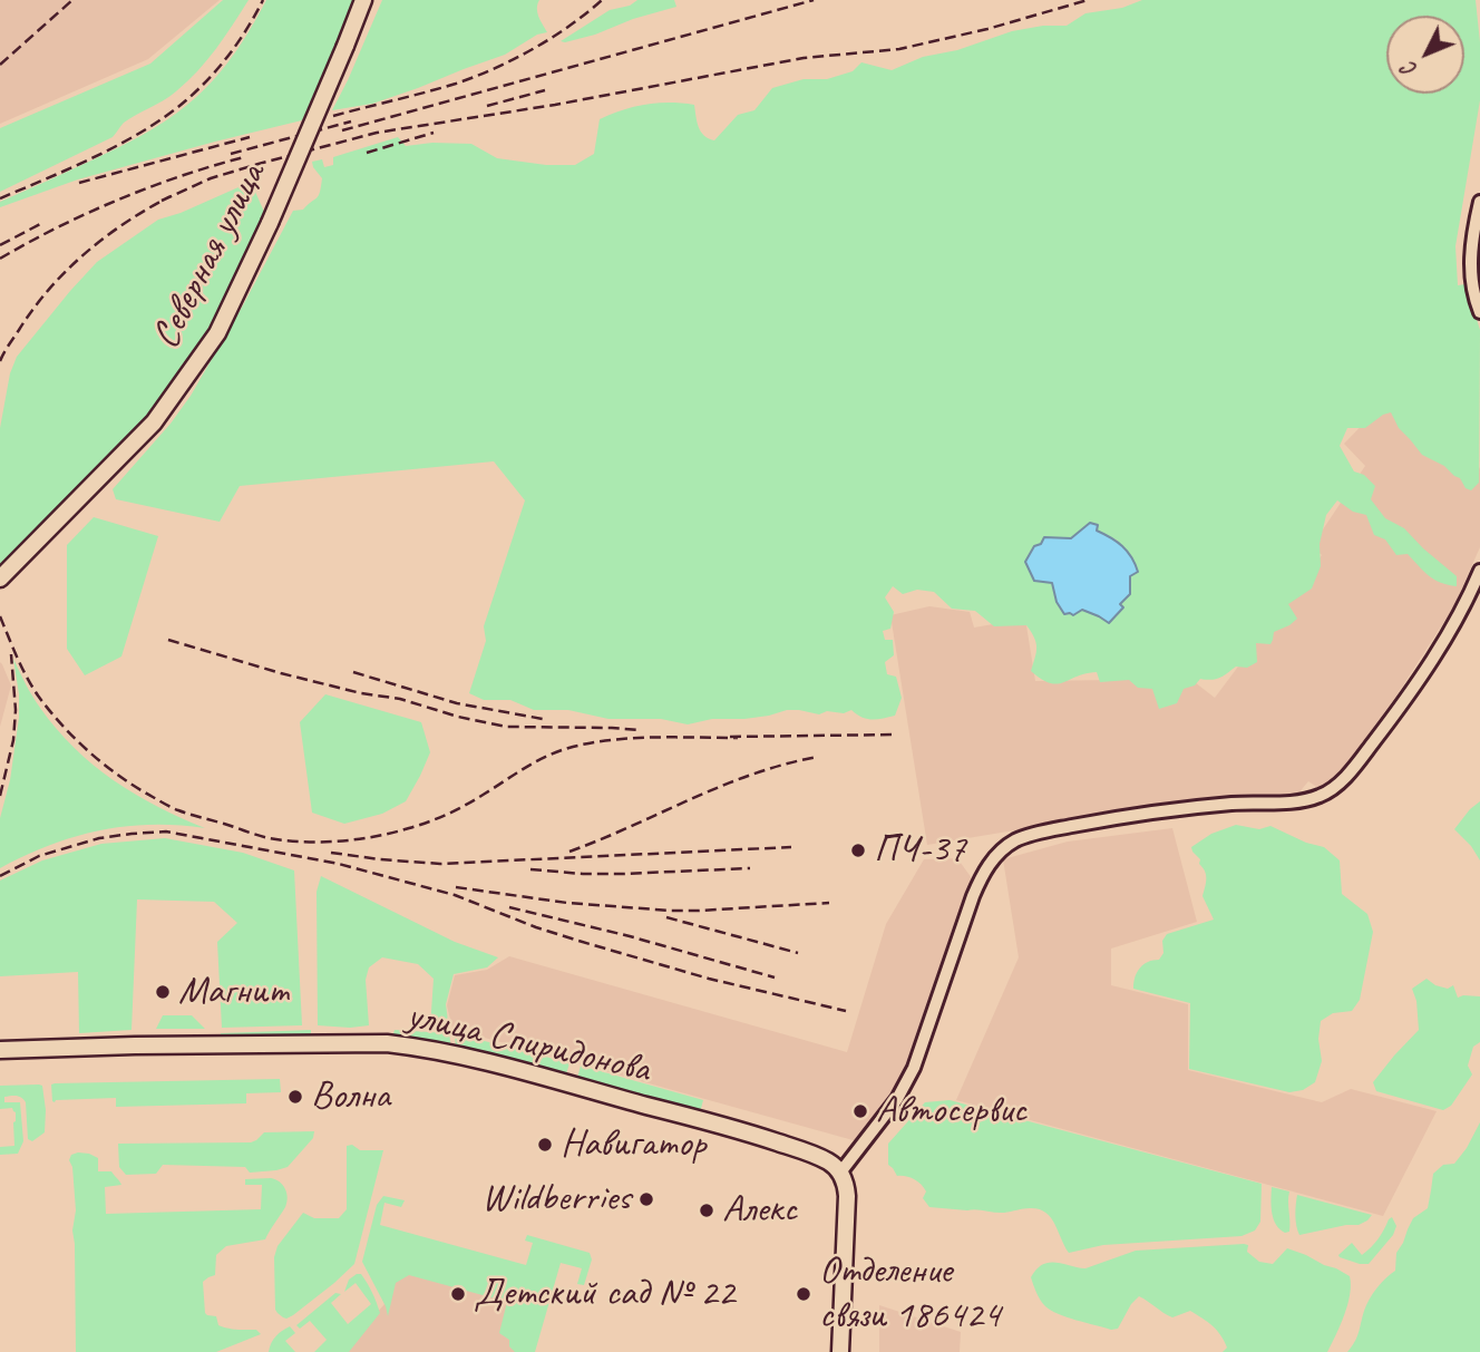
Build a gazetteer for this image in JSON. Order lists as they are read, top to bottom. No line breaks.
{"streets":{"street":["Северная улица","улица Спиридонова"]},"places":["ПЧ-37","Магнит","Волна","Автосервис","Навигатор","Wildberries","Алекс","Детский сад № 22","Отделение связи 186424"],"north":"bottom left"}
